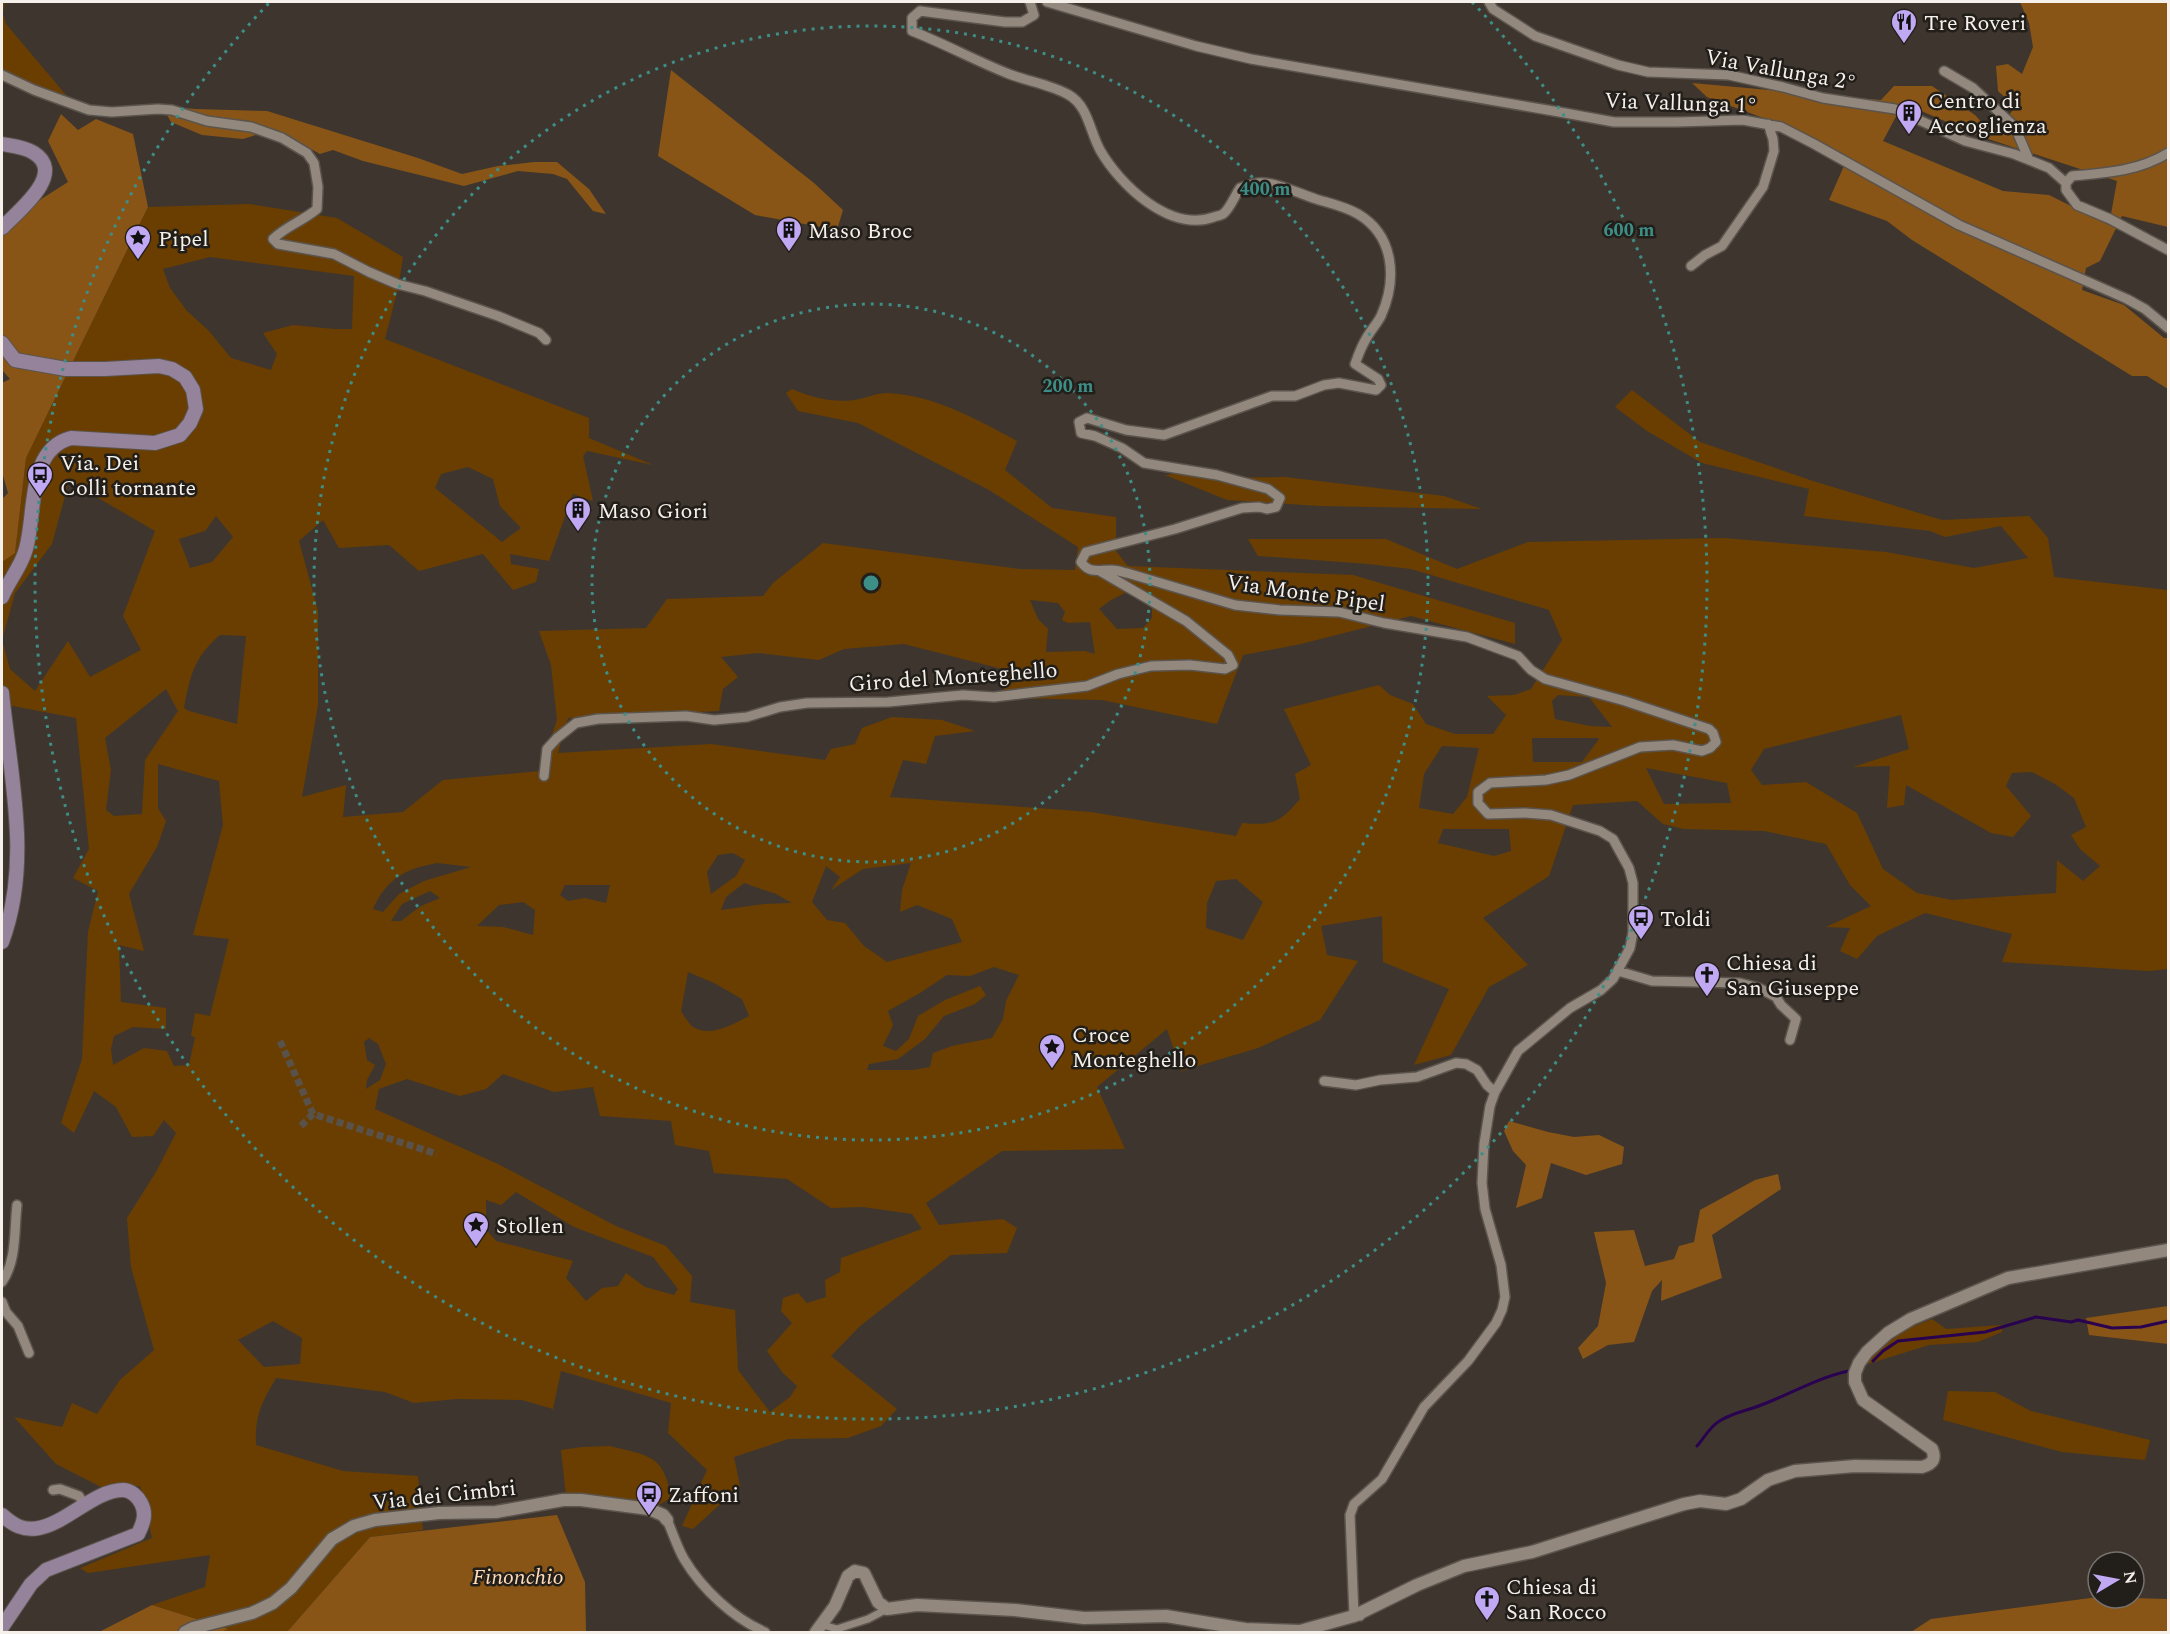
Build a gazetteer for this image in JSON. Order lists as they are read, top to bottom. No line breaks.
{"streets":{"street":["Via Vallunga 2°","Via Vallunga 1°","Via Monte Pipel","Giro del Monteghello","Via dei Cimbri"]},"crossings":[["Via Monte Pipel","Giro del Monteghello"]],"parks":["Finonchio"],"places":{"restaurant":["Tre Roveri"],"building":["Centro di Accoglienza","Maso Broc","Maso Giori"],"place":["Pipel","Croce Monteghello","Stollen"],"bus stop":["Via. Dei Colli tornante","Toldi","Zaffoni"],"church":["Chiesa di San Giuseppe","Chiesa di San Rocco"]},"north":"right","rings":["400 m","600 m","200 m"]}
